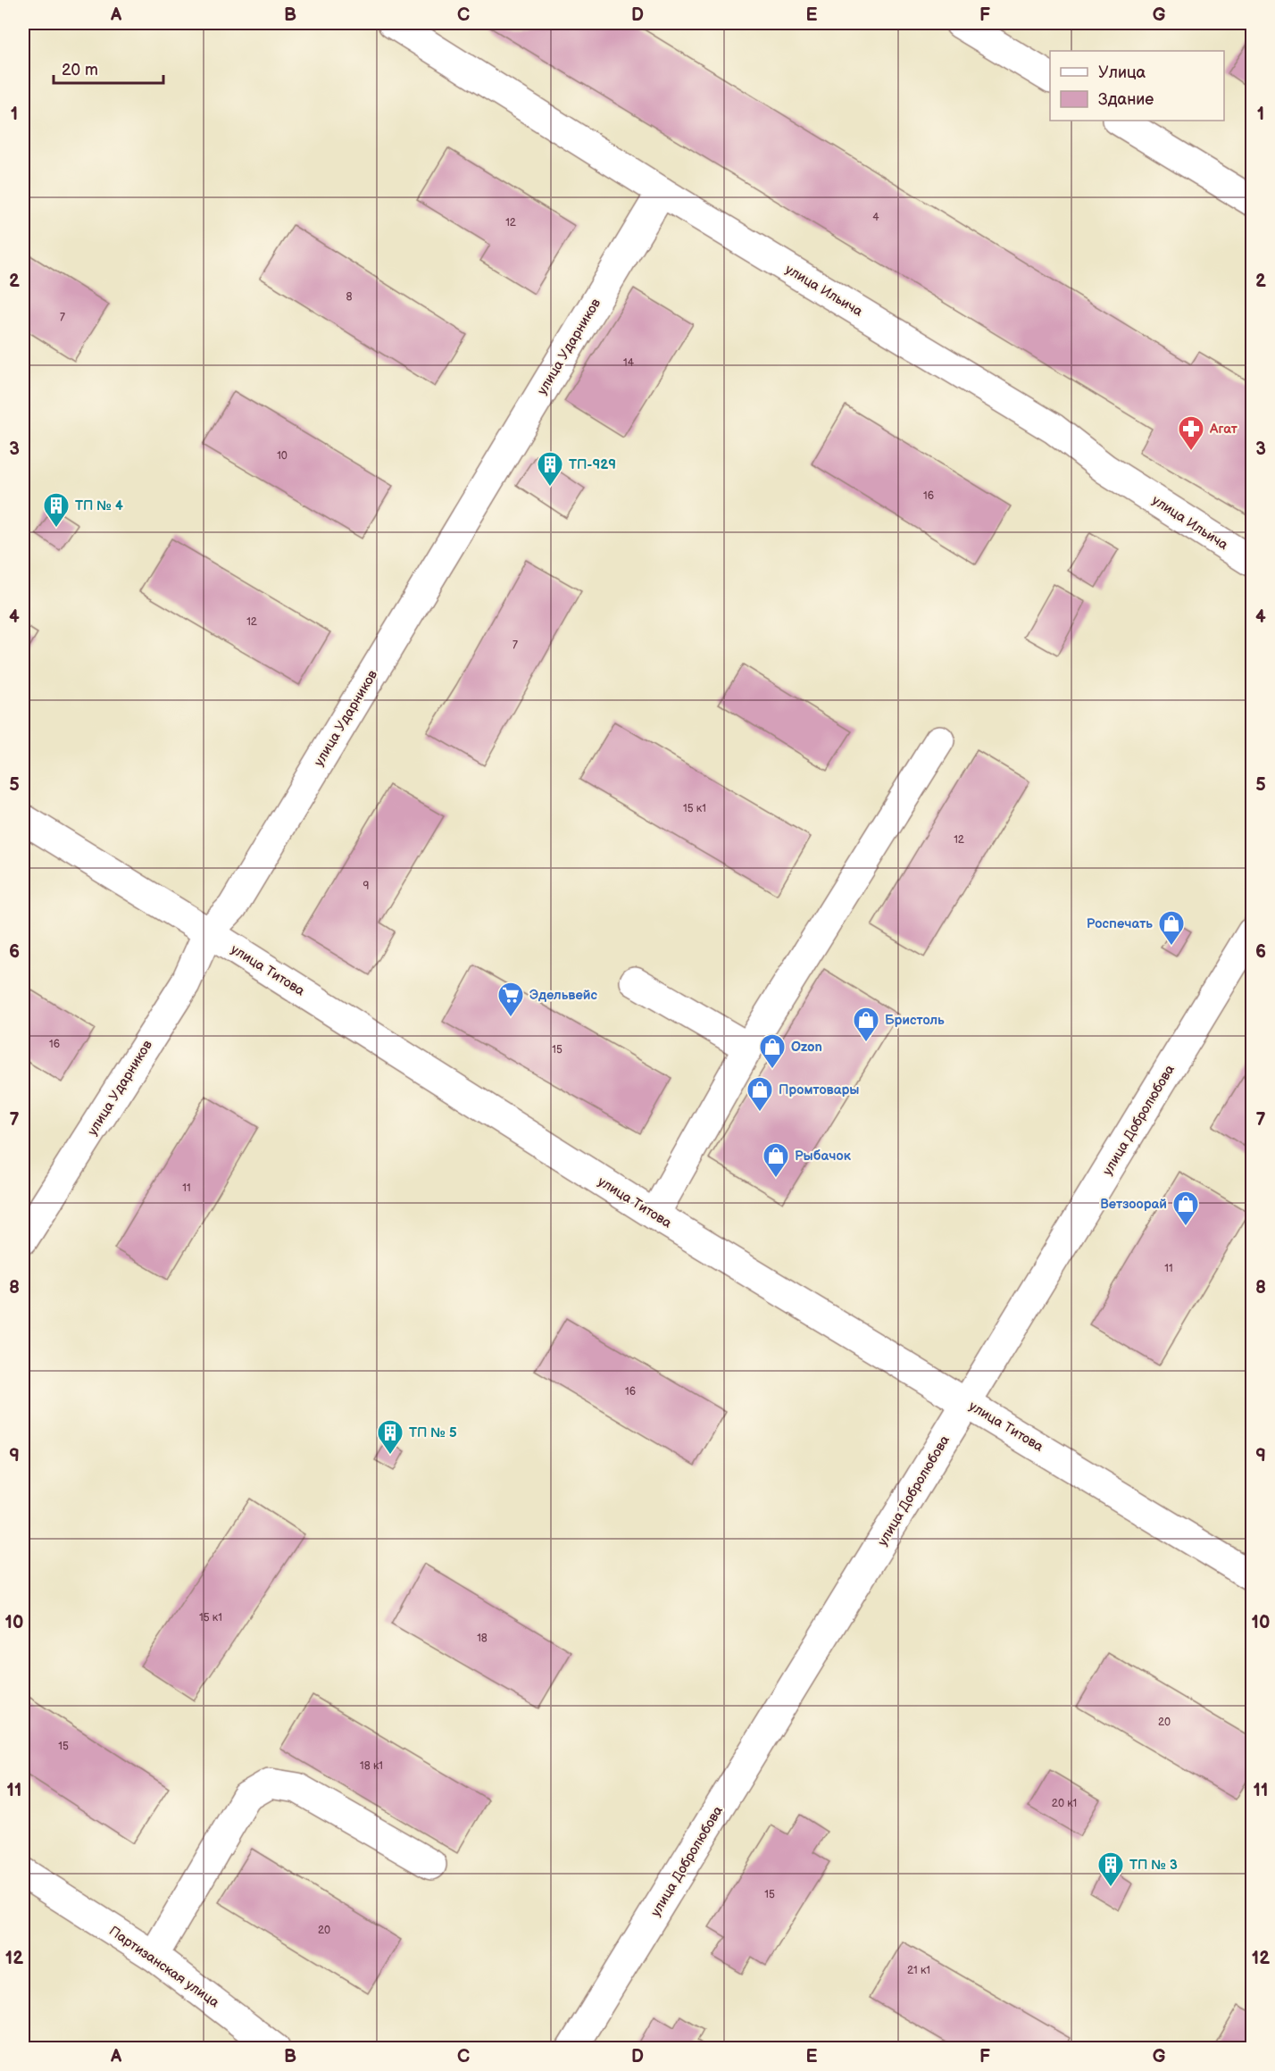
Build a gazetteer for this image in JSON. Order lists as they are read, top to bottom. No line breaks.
{"streets":{"street":["улица Ильича","улица Ударников","улица Титова","улица Добролюбова","Партизанская улица"]},"crossings":[["улица Ильича","улица Ударников"],["улица Ударников","улица Титова"],["улица Титова","улица Добролюбова"]],"places":{"pharmacy":["Агат"],"building":["ТП-929","ТП № 4","ТП № 5","ТП № 3"],"shop":["Роспечать","Бристоль","Ozon","Промтовары","Рыбачок","Ветзоорай"],"supermarket":["Эдельвейс"]},"house_numbers":["4","12","8","7","14","10","16","12","7","15 к1","12","9","16","15","11","11","16","15 к1","18","20","15","18 к1","20 к1","15","20","21 к1"],"legend":["Улица","Здание"],"scale_bar":"20 m","grid":{"columns":["A","B","C","D","E","F","G"],"rows":["1","2","3","4","5","6","7","8","9","10","11","12"]}}
